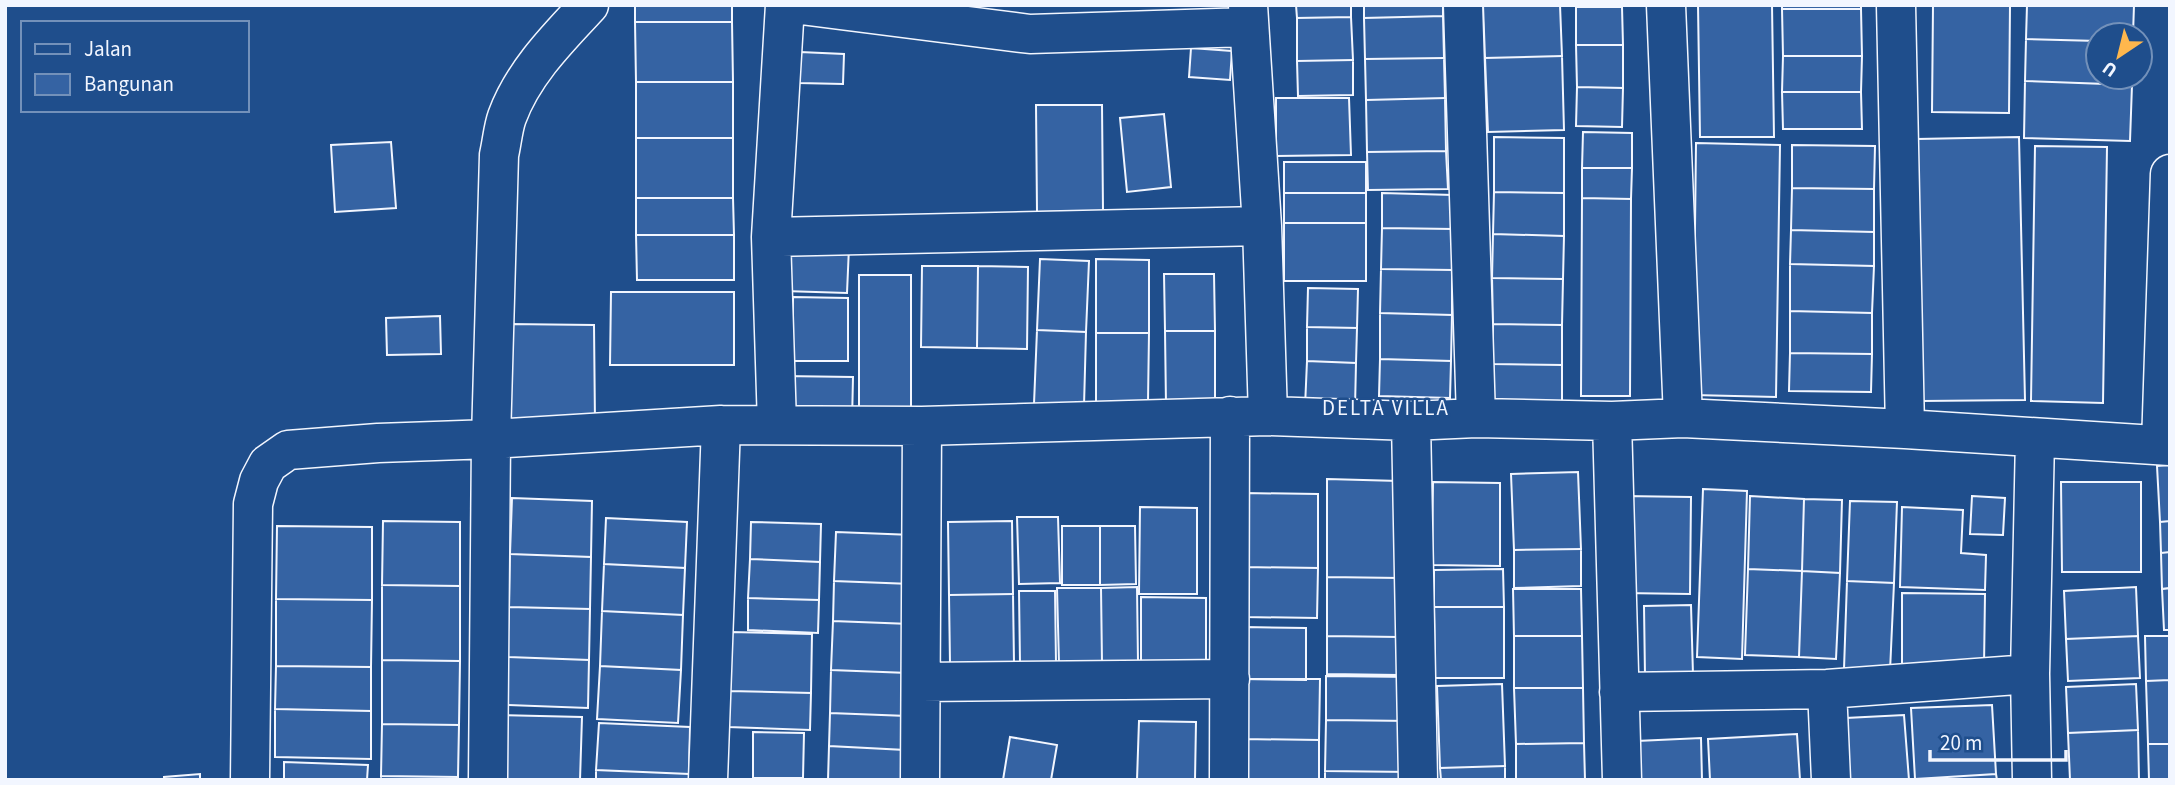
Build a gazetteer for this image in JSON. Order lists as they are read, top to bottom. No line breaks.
{"districts":["DELTA VILLA"],"legend":["Jalan","Bangunan"],"scale_bar":"20 m","north":"bottom left"}
